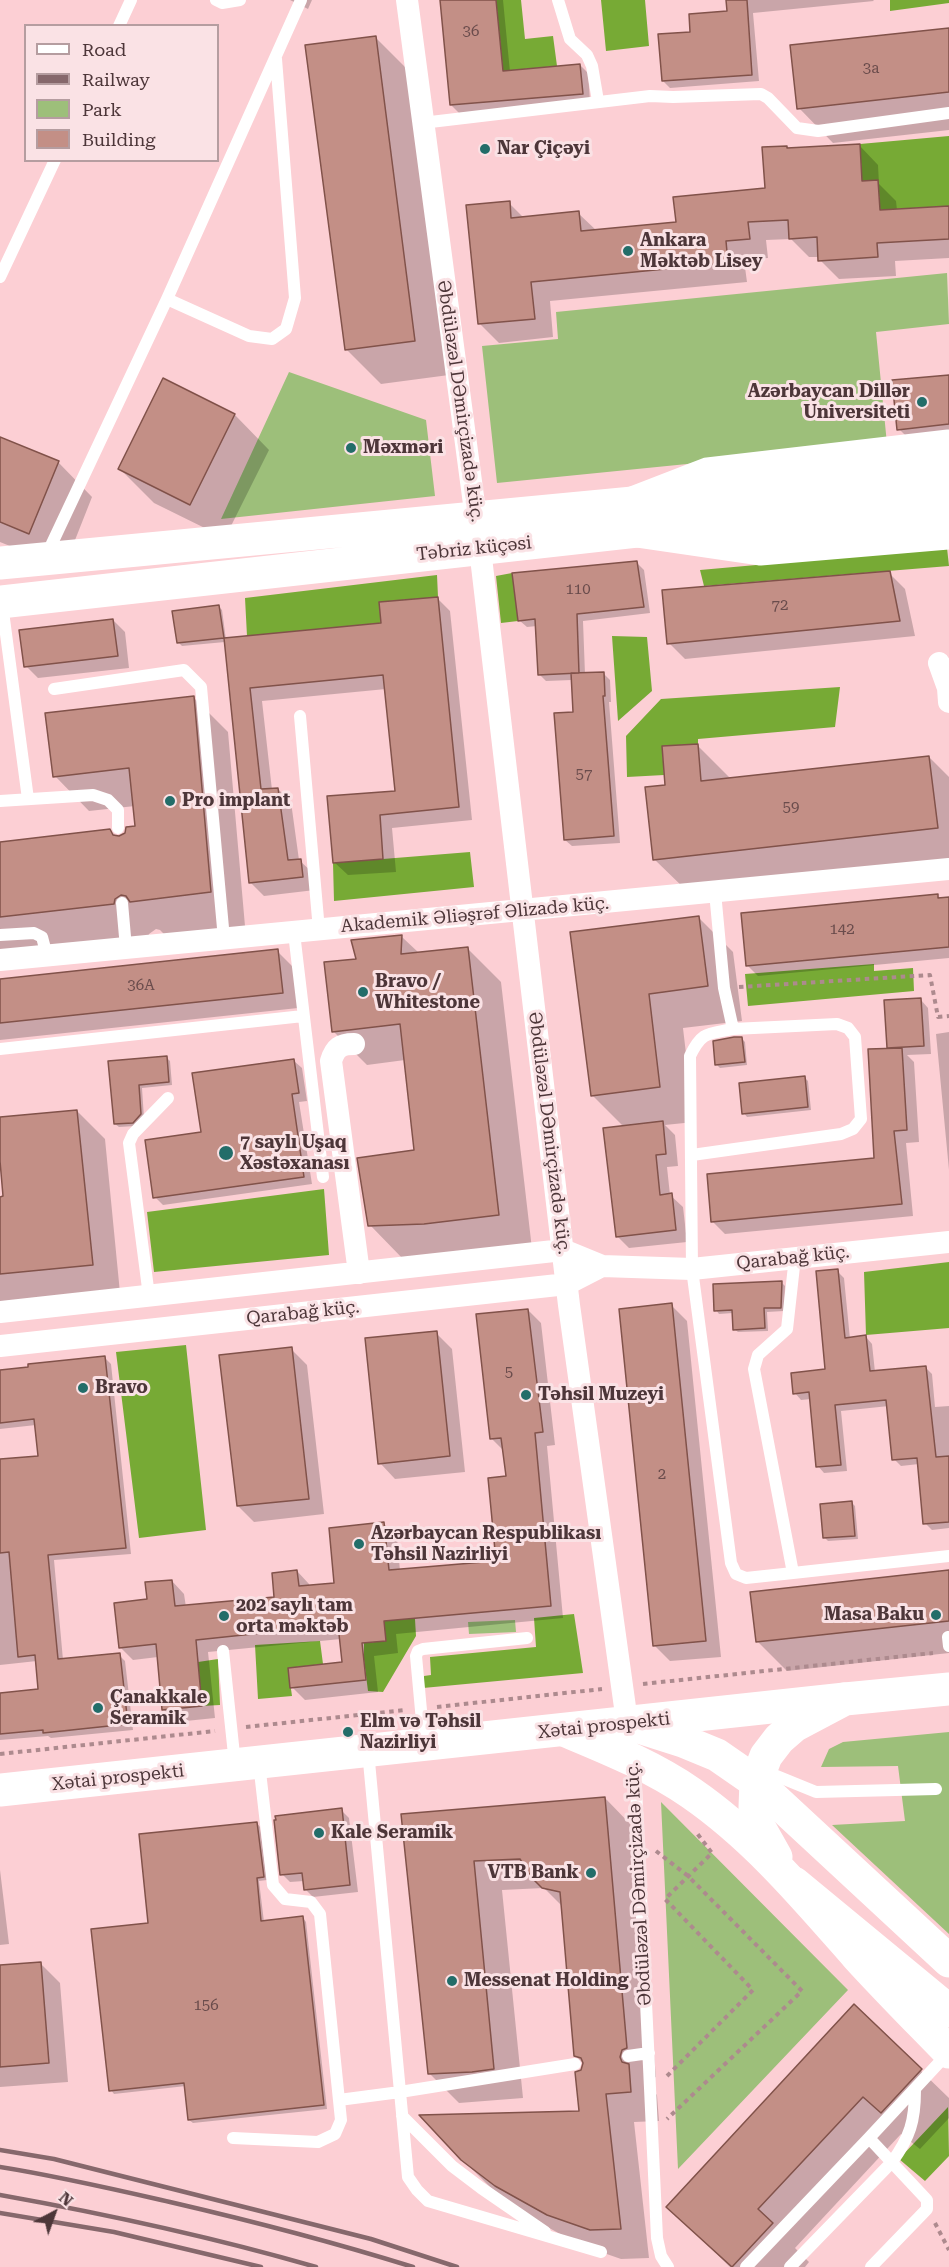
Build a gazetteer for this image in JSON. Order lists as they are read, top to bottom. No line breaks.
{"streets":{"main road":["Təbriz küçəsi","Xətai prospekti"],"street":["Əbdüləzəl DƏmirçizadə küç.","Akademik Əliəşrəf Əlizadə küç.","Qarabağ küç."]},"crossings":[["Əbdüləzəl DƏmirçizadə küç.","Təbriz küçəsi"],["Əbdüləzəl DƏmirçizadə küç.","Akademik Əliəşrəf Əlizadə küç."],["Əbdüləzəl DƏmirçizadə küç.","Qarabağ küç."],["Əbdüləzəl DƏmirçizadə küç.","Xətai prospekti"]],"places":["Nar Çiçəyi","Ankara Məktəb Lisey","Azərbaycan Dillər Universiteti","Məxməri","Pro implant","Bravo / Whitestone","7 saylı Uşaq Xəstəxanası","Bravo","Təhsil Muzeyi","Azərbaycan Respublikası Təhsil Nazirliyi","Masa Baku","202 saylı tam orta məktəb","Çanakkale Seramik","Elm və Təhsil Nazirliyi","Kale Seramik","VTB Bank","Messenat Holding"],"house_numbers":["36","3a","110","72","57","59","142","36А","5","2","156"],"legend":["Road","Railway","Park","Building"],"north":"top right"}
